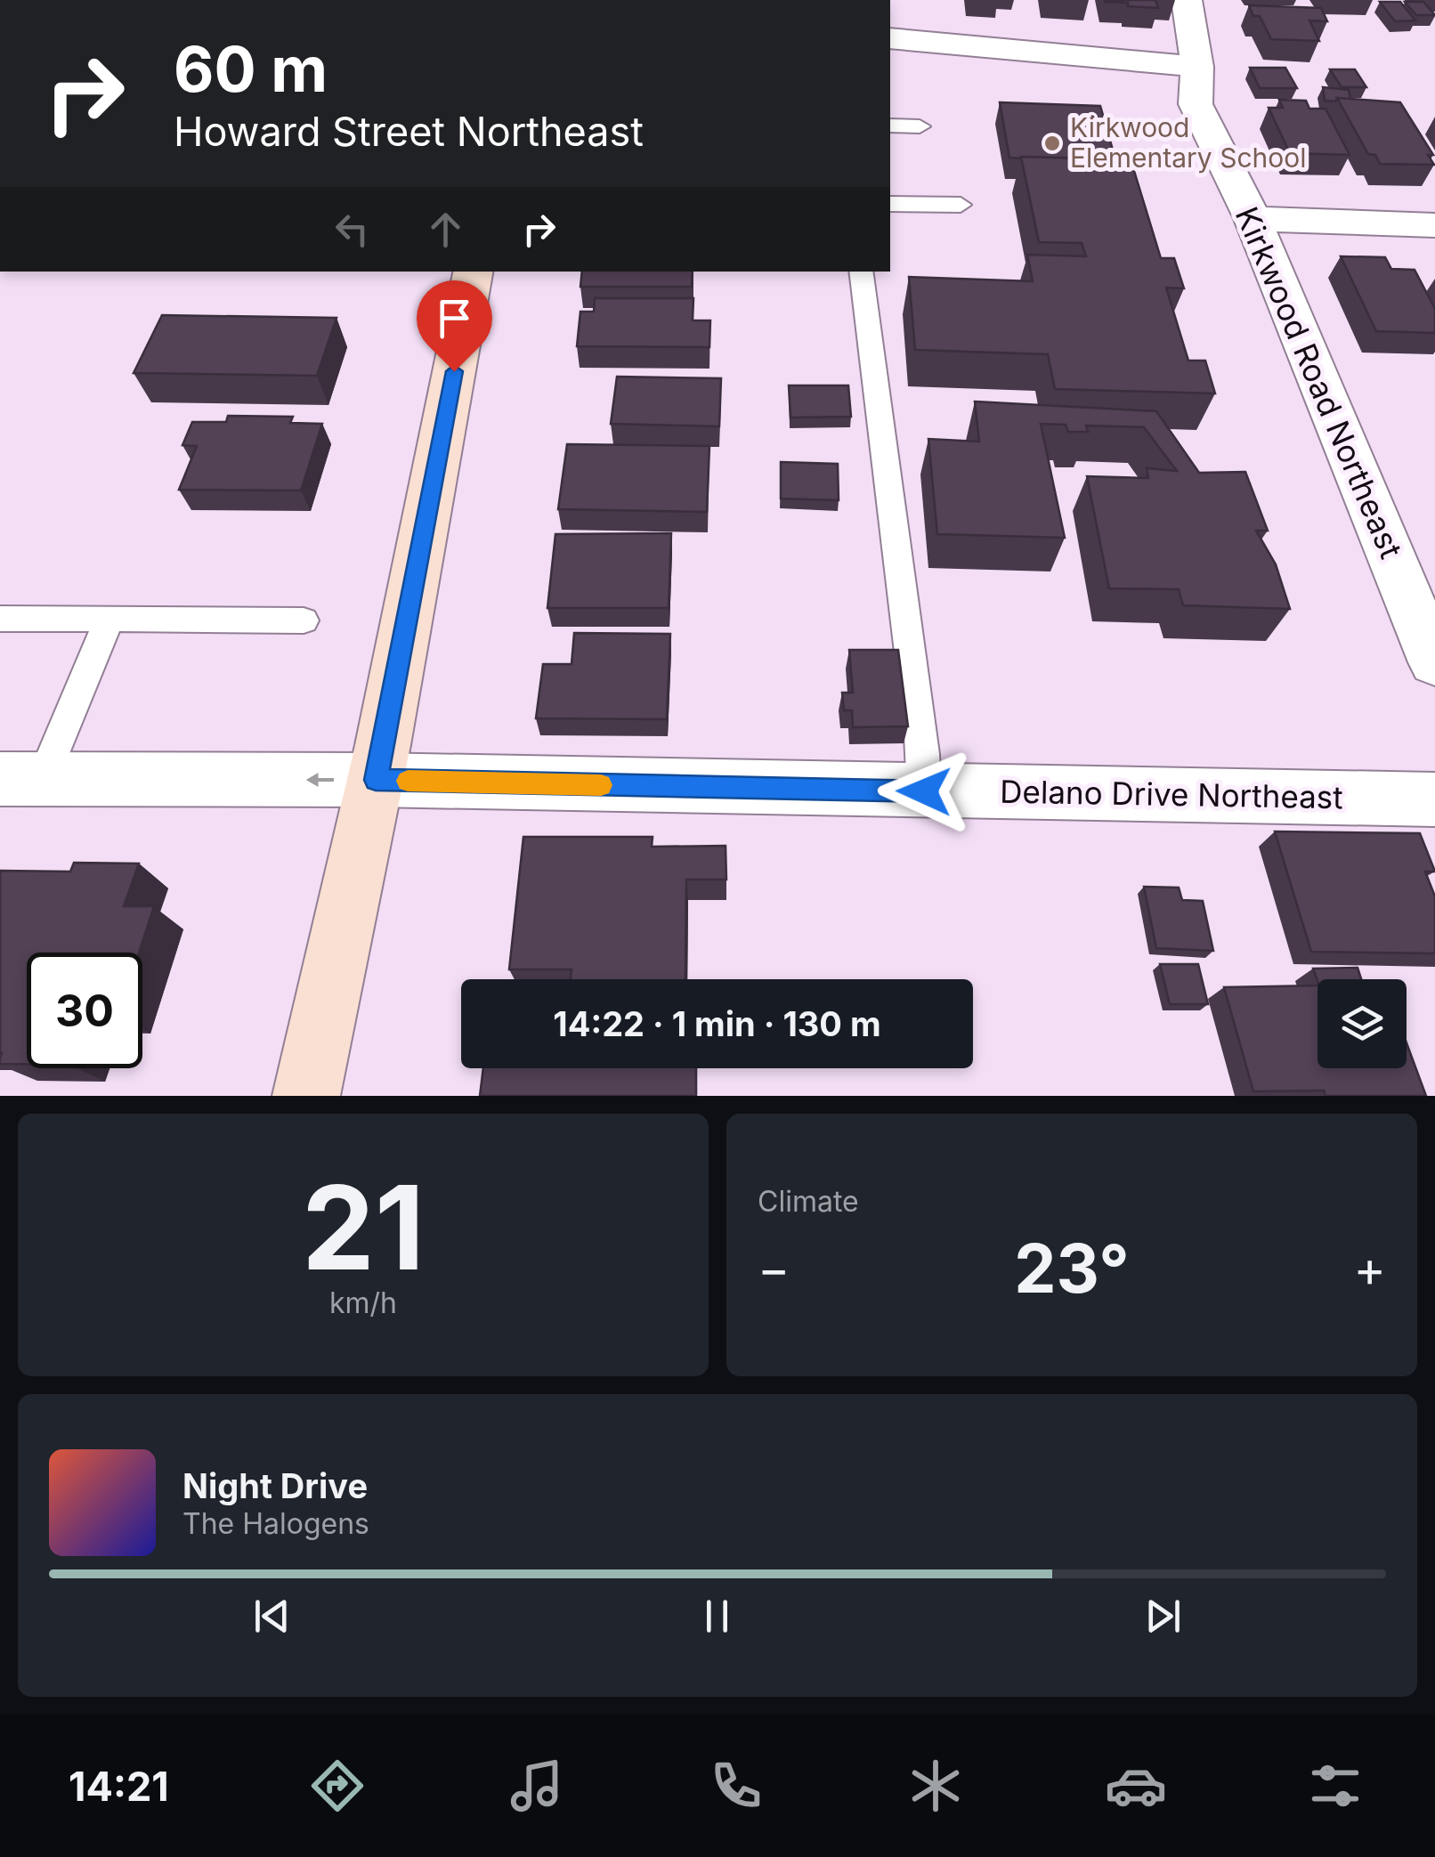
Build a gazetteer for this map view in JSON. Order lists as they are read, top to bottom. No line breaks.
{"streets":{"street":["Kirkwood Road Northeast","Delano Drive Northeast"]},"places":["Kirkwood Elementary School"],"page":{"turn":["60 m","Howard Street Northeast"],"limit":"30","trip":"14:22 · 1 min · 130 m","tile":[["21","km/h"],"Climate"],"heat":["−","23°","+"],"song":["Night Drive","The Halogens"],"tabs":"14:21"}}
